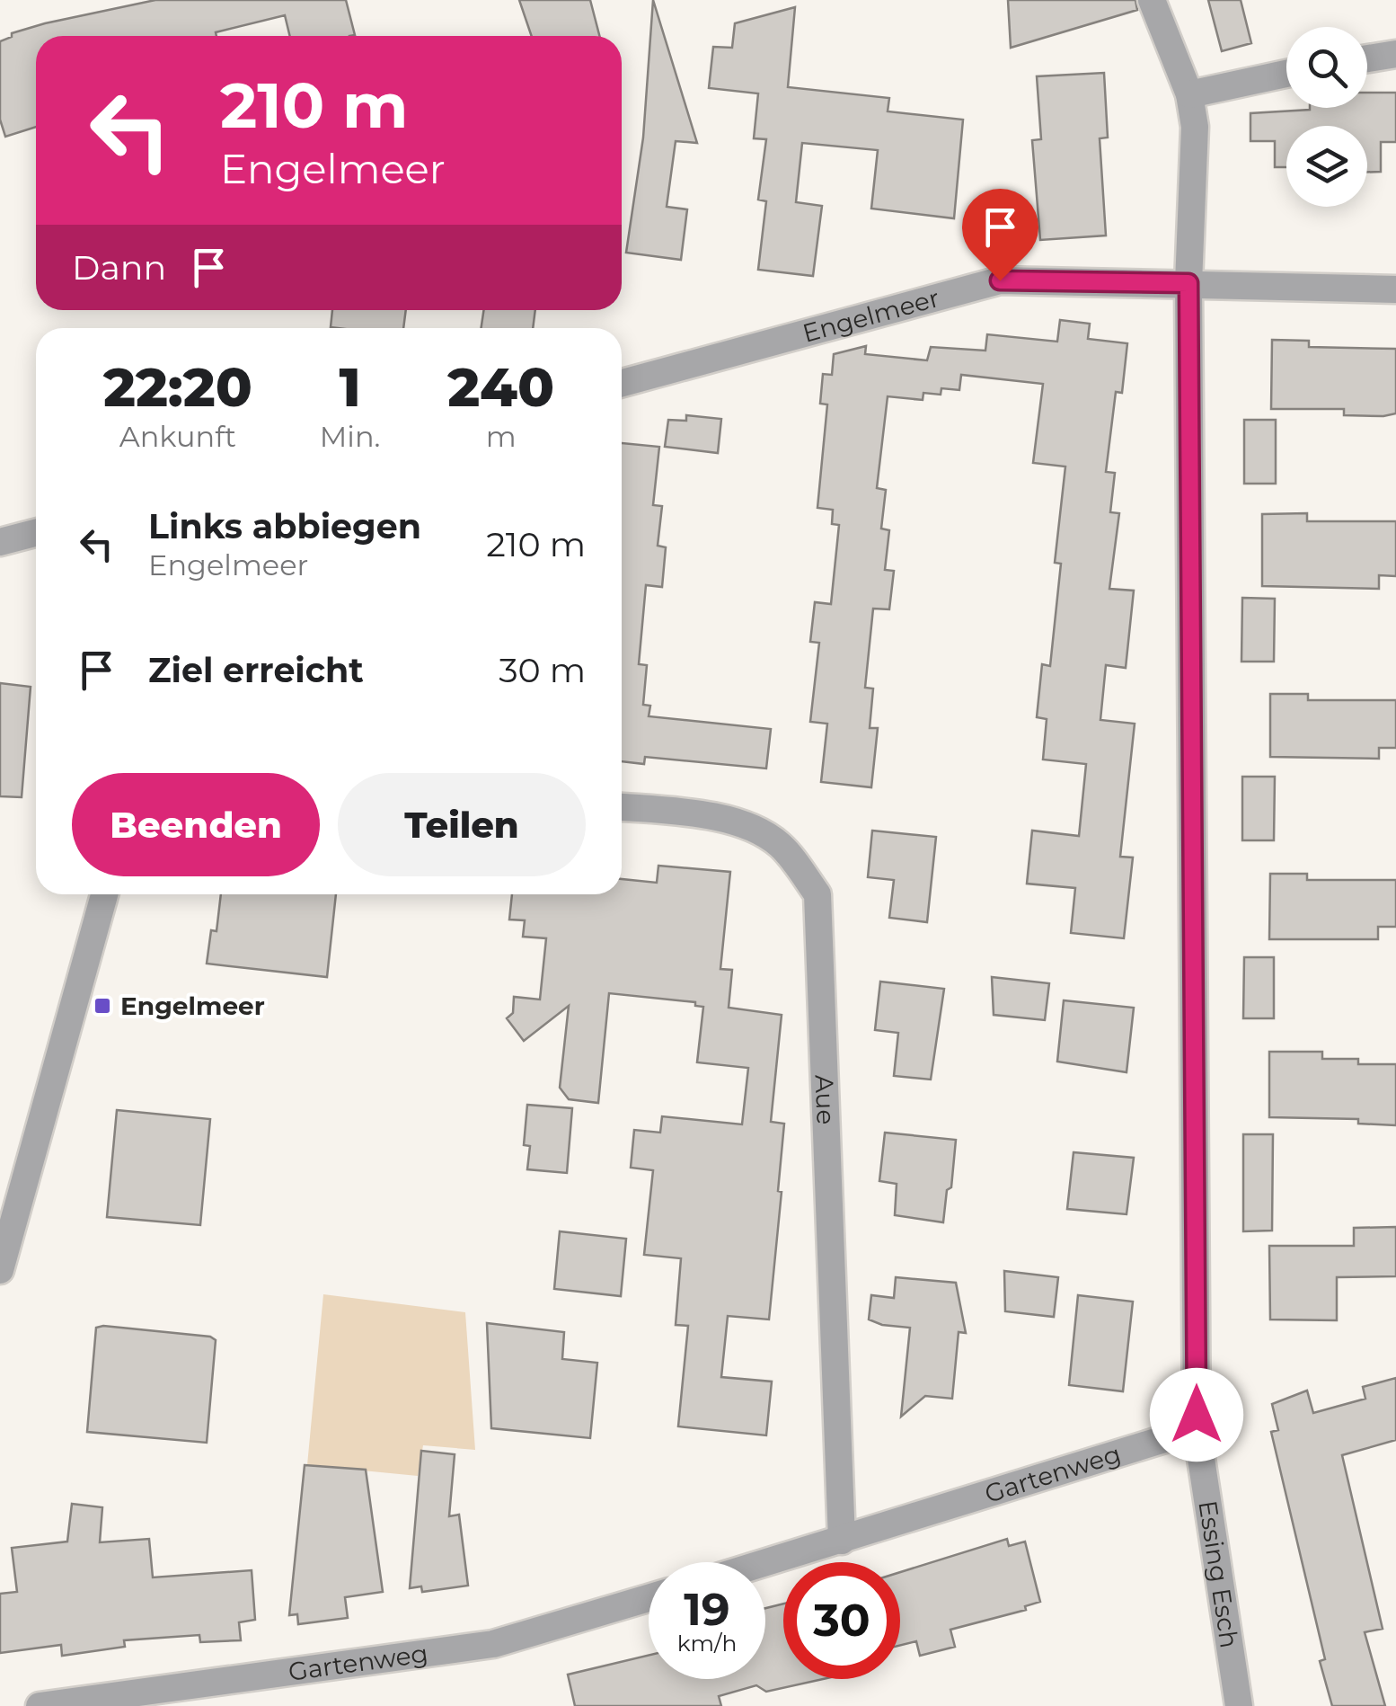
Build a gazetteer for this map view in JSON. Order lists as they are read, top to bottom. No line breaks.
{"streets":{"street":["Engelmeer","Aue","Gartenweg","Essing Esch"]},"crossings":[["Engelmeer","Essing Esch"],["Aue","Gartenweg"],["Gartenweg","Essing Esch"]],"places":{"transit":["Engelmeer"]},"page":{"turn":["210 m","Engelmeer"],"then":"Dann","eta":["22:20","Ankunft","1","Min.","240","m"],"list":[{"name":"Links abbiegen","note":"Engelmeer","value":"210 m"},{"name":"Ziel erreicht","value":"30 m"}],"buttons":["Beenden","Teilen"],"speed":"19 km/h","limit":"30"}}
